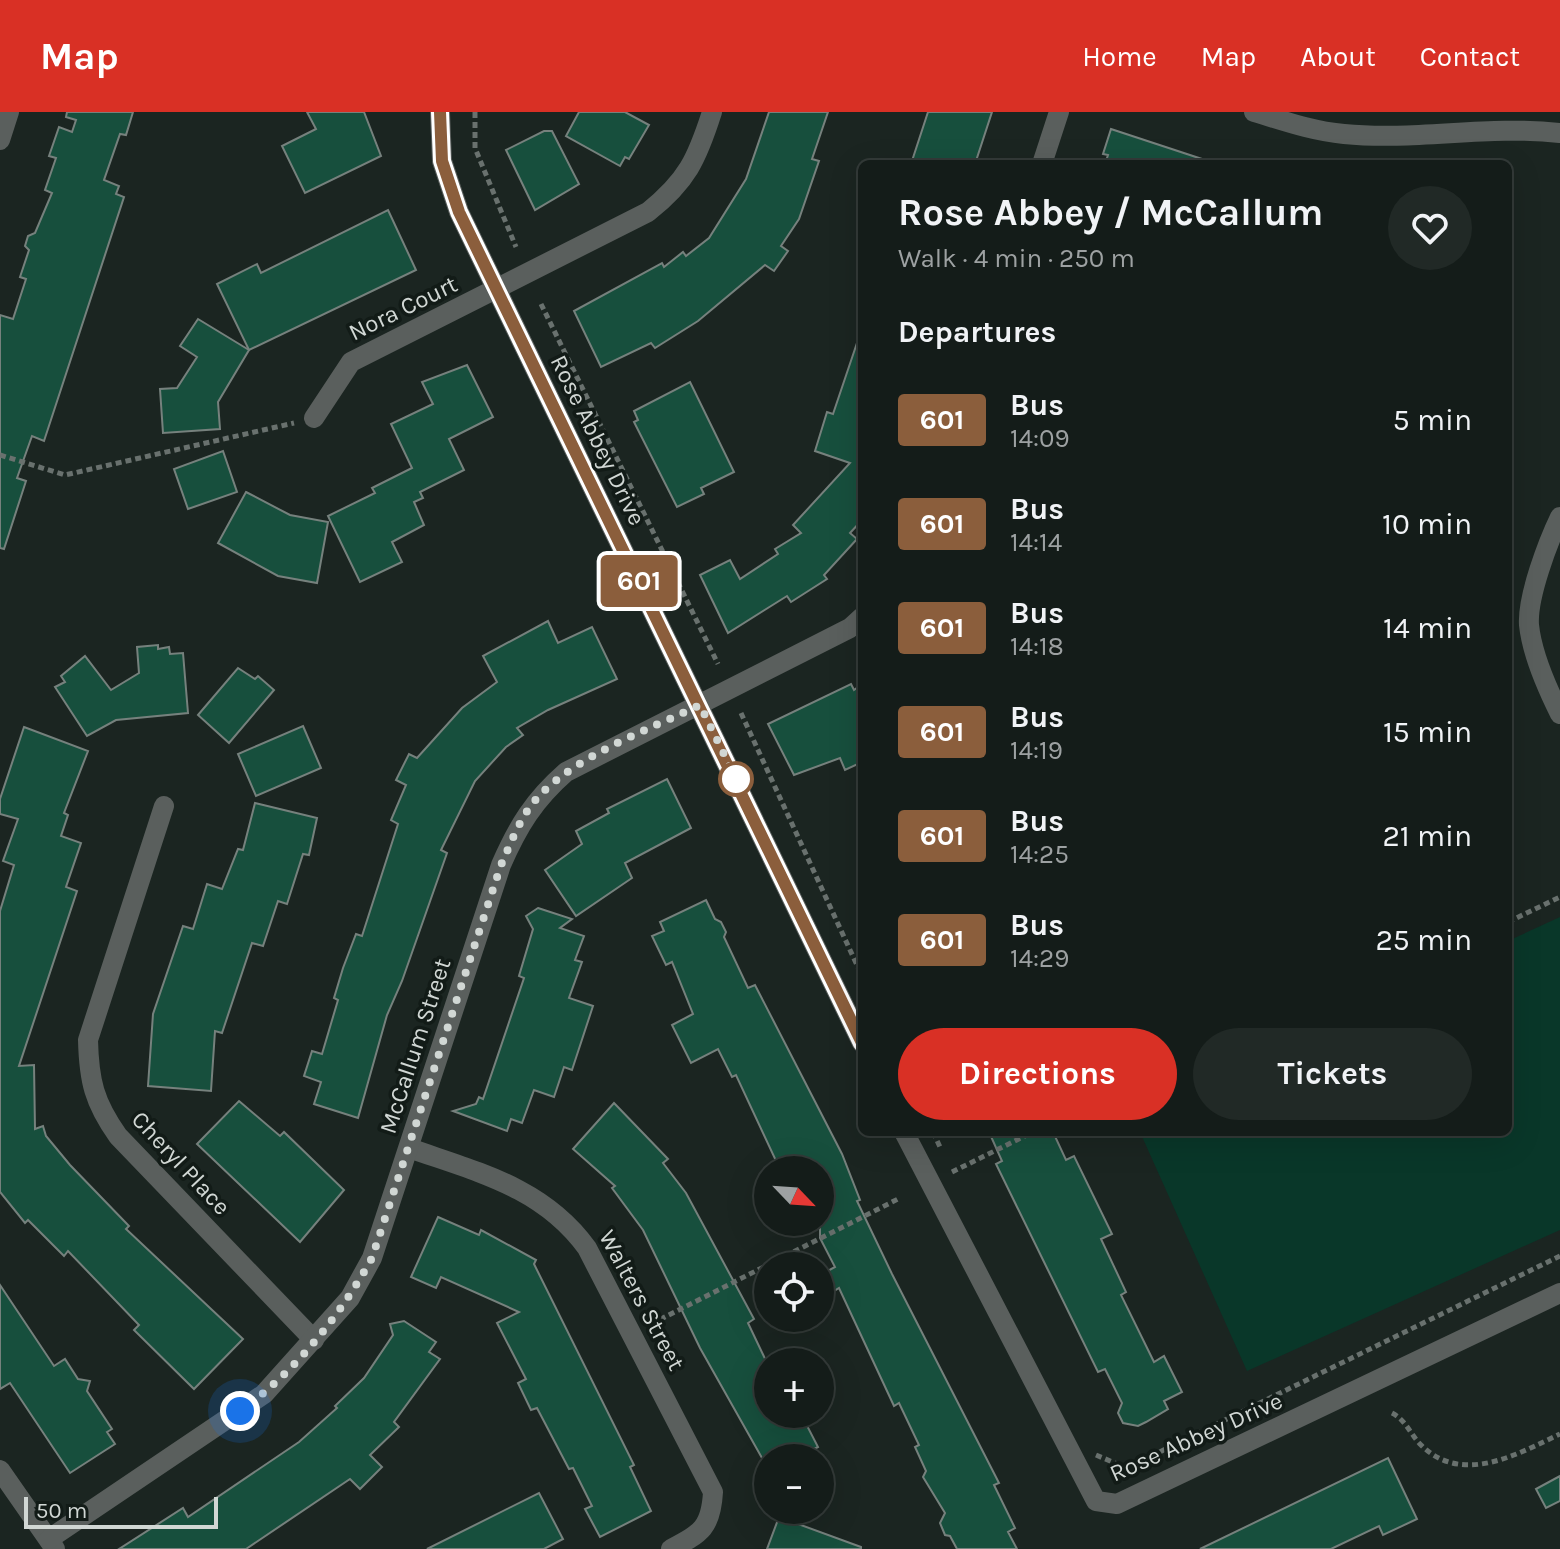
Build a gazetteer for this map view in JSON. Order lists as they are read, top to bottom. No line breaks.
{"streets":{"street":["Nora Court","Rose Abbey Drive","McCallum Street","Cheryl Place","Walters Street"]},"crossings":[["Nora Court","Rose Abbey Drive"],["Rose Abbey Drive","McCallum Street"],["McCallum Street","Cheryl Place"],["McCallum Street","Walters Street"]],"lines":["bus line 601"],"scale_bar":"50 m","north":"bottom right","page":{"header":"Map","nav":["Home","Map","About","Contact"],"on_map":"601","heading":[["Rose Abbey / McCallum","Walk · 4 min · 250 m"],"Departures"],"list":[{"mark":"601","name":"Bus","note":"14:09","value":"5 min"},{"mark":"601","name":"Bus","note":"14:14","value":"10 min"},{"mark":"601","name":"Bus","note":"14:18","value":"14 min"},{"mark":"601","name":"Bus","note":"14:19","value":"15 min"},{"mark":"601","name":"Bus","note":"14:25","value":"21 min"},{"mark":"601","name":"Bus","note":"14:29","value":"25 min"}],"buttons":["Directions","Tickets"],"map_buttons":["+","−"],"scale":"50 m"}}
